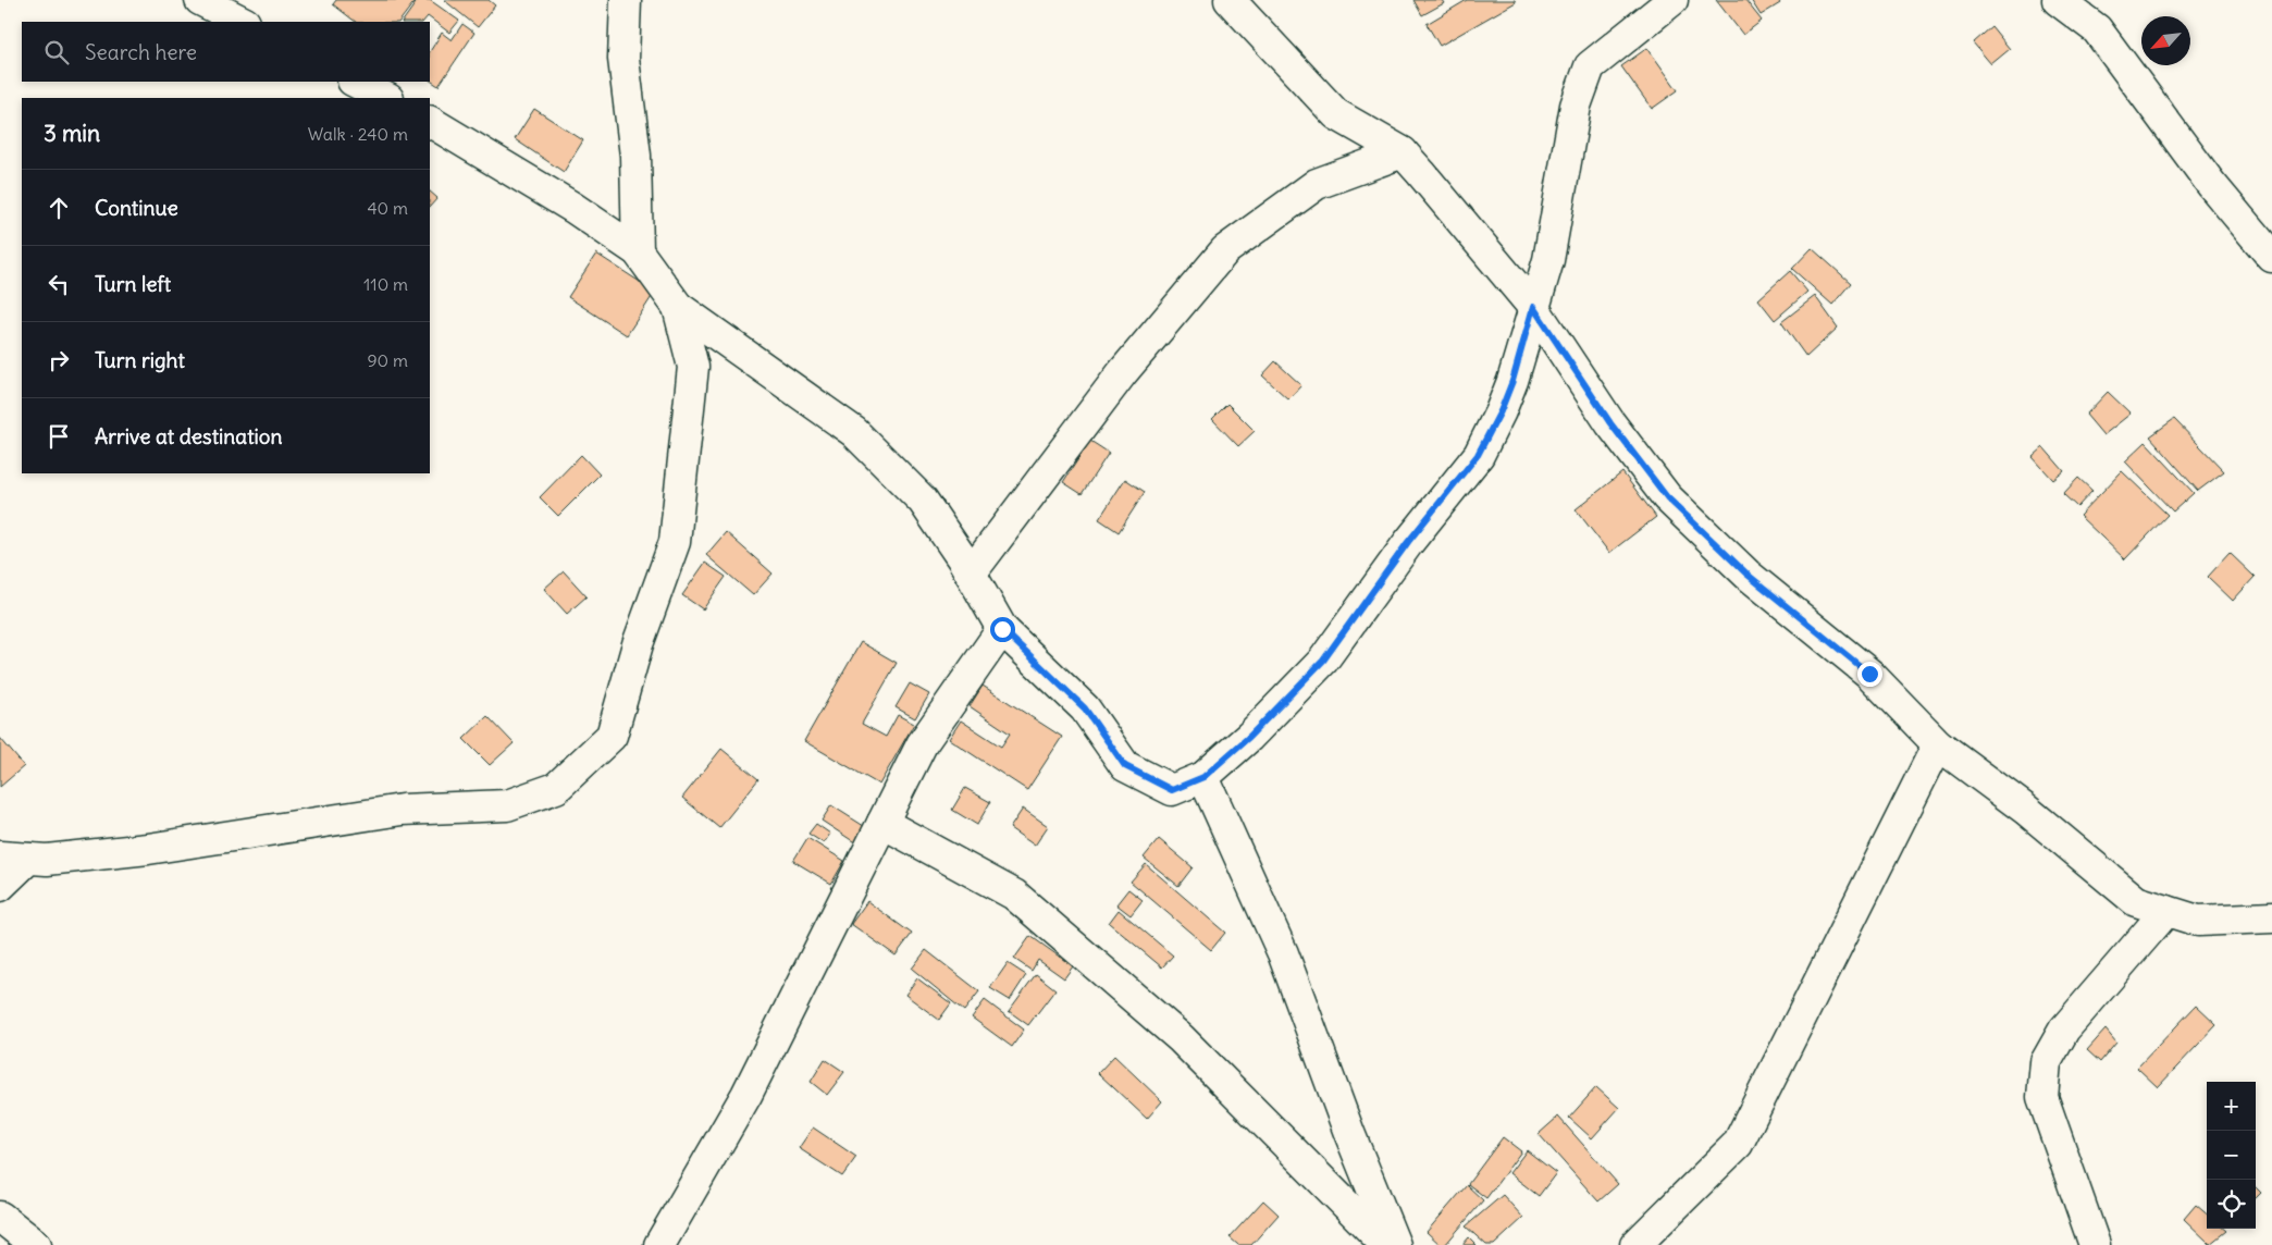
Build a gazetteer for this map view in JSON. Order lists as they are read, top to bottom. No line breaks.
{"north":"bottom left","page":{"search":"Search here","heading":["3 min","Walk · 240 m"],"list":[["Continue","40 m"],["Turn left","110 m"],["Turn right","90 m"],"Arrive at destination"],"map_buttons":["+","−"]}}
